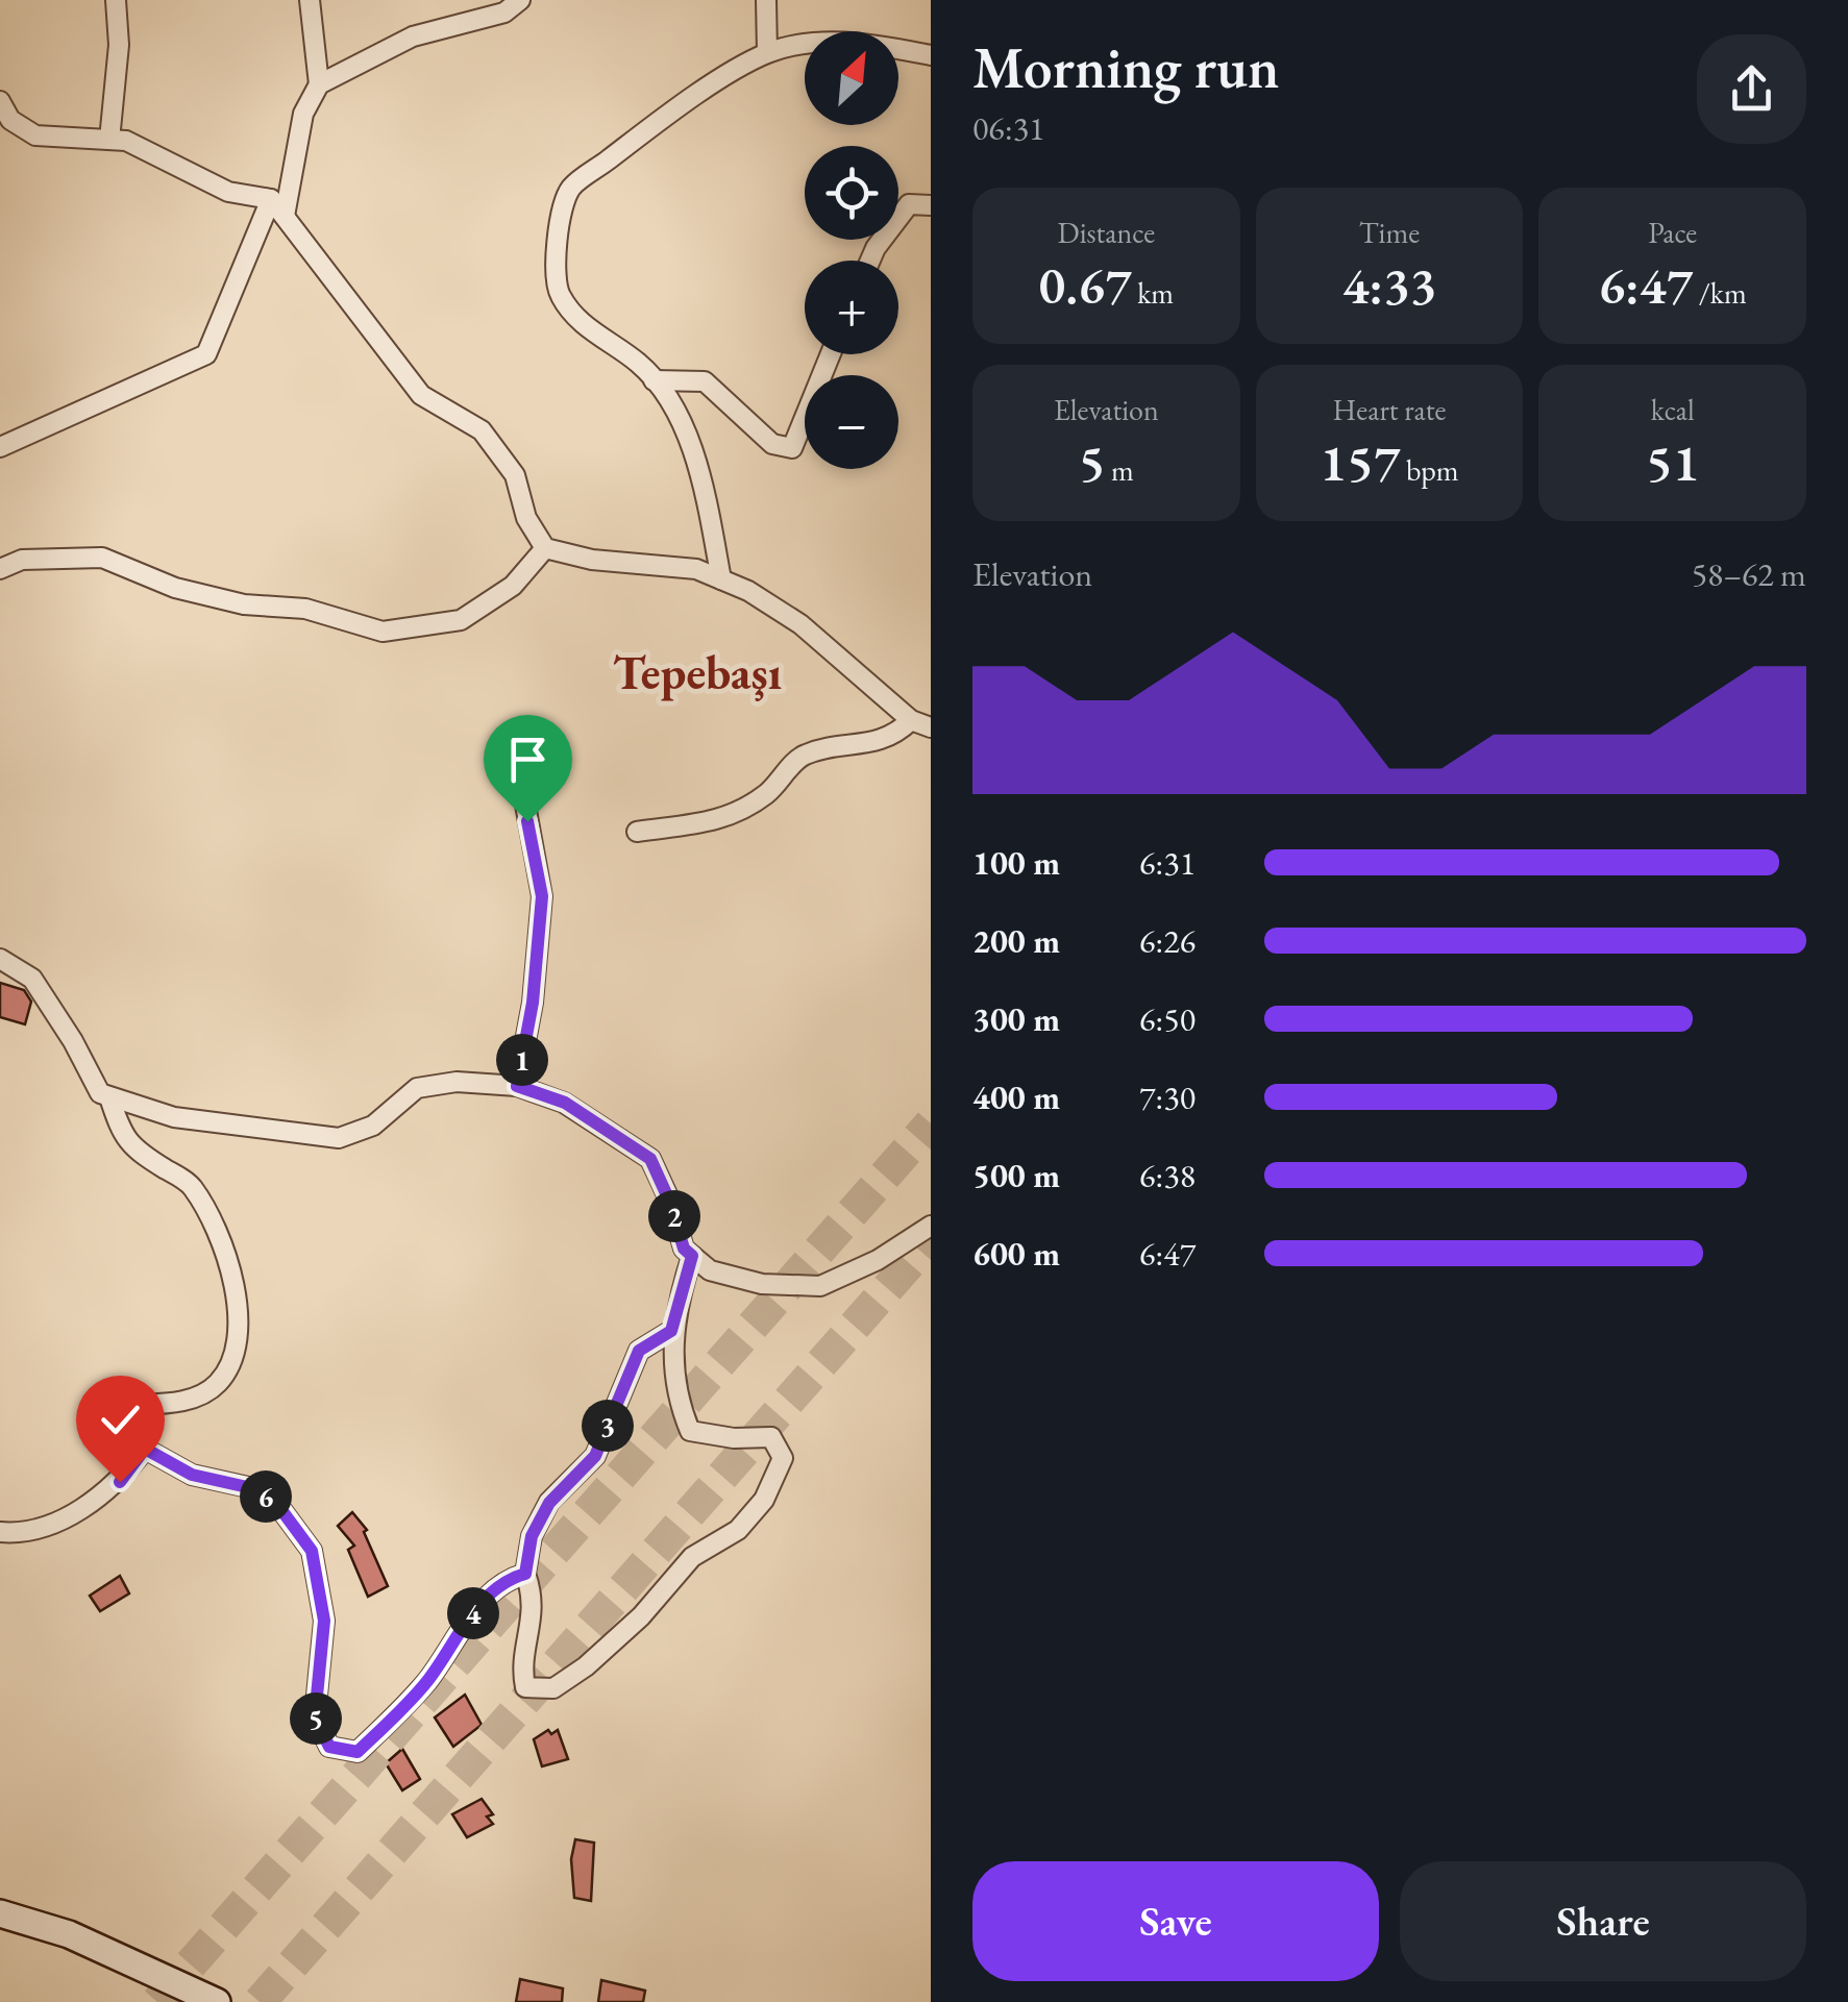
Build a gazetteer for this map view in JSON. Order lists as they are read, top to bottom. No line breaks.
{"districts":["Tepebaşı"],"north":"top right","page":{"heading":["Morning run","06:31"],"map_buttons":["+","−"],"stats":[["Distance","0.67 km"],["Time","4:33"],["Pace","6:47 /km"],["Elevation","5 m"],["Heart rate","157 bpm"],["kcal","51"]],"chart":["Elevation","58–62 m"],"list":[{"name":"100 m","note":"6:31"},{"name":"200 m","note":"6:26"},{"name":"300 m","note":"6:50"},{"name":"400 m","note":"7:30"},{"name":"500 m","note":"6:38"},{"name":"600 m","note":"6:47"}],"pins":["1","2","3","6","4","5"],"buttons":["Save","Share"]}}
